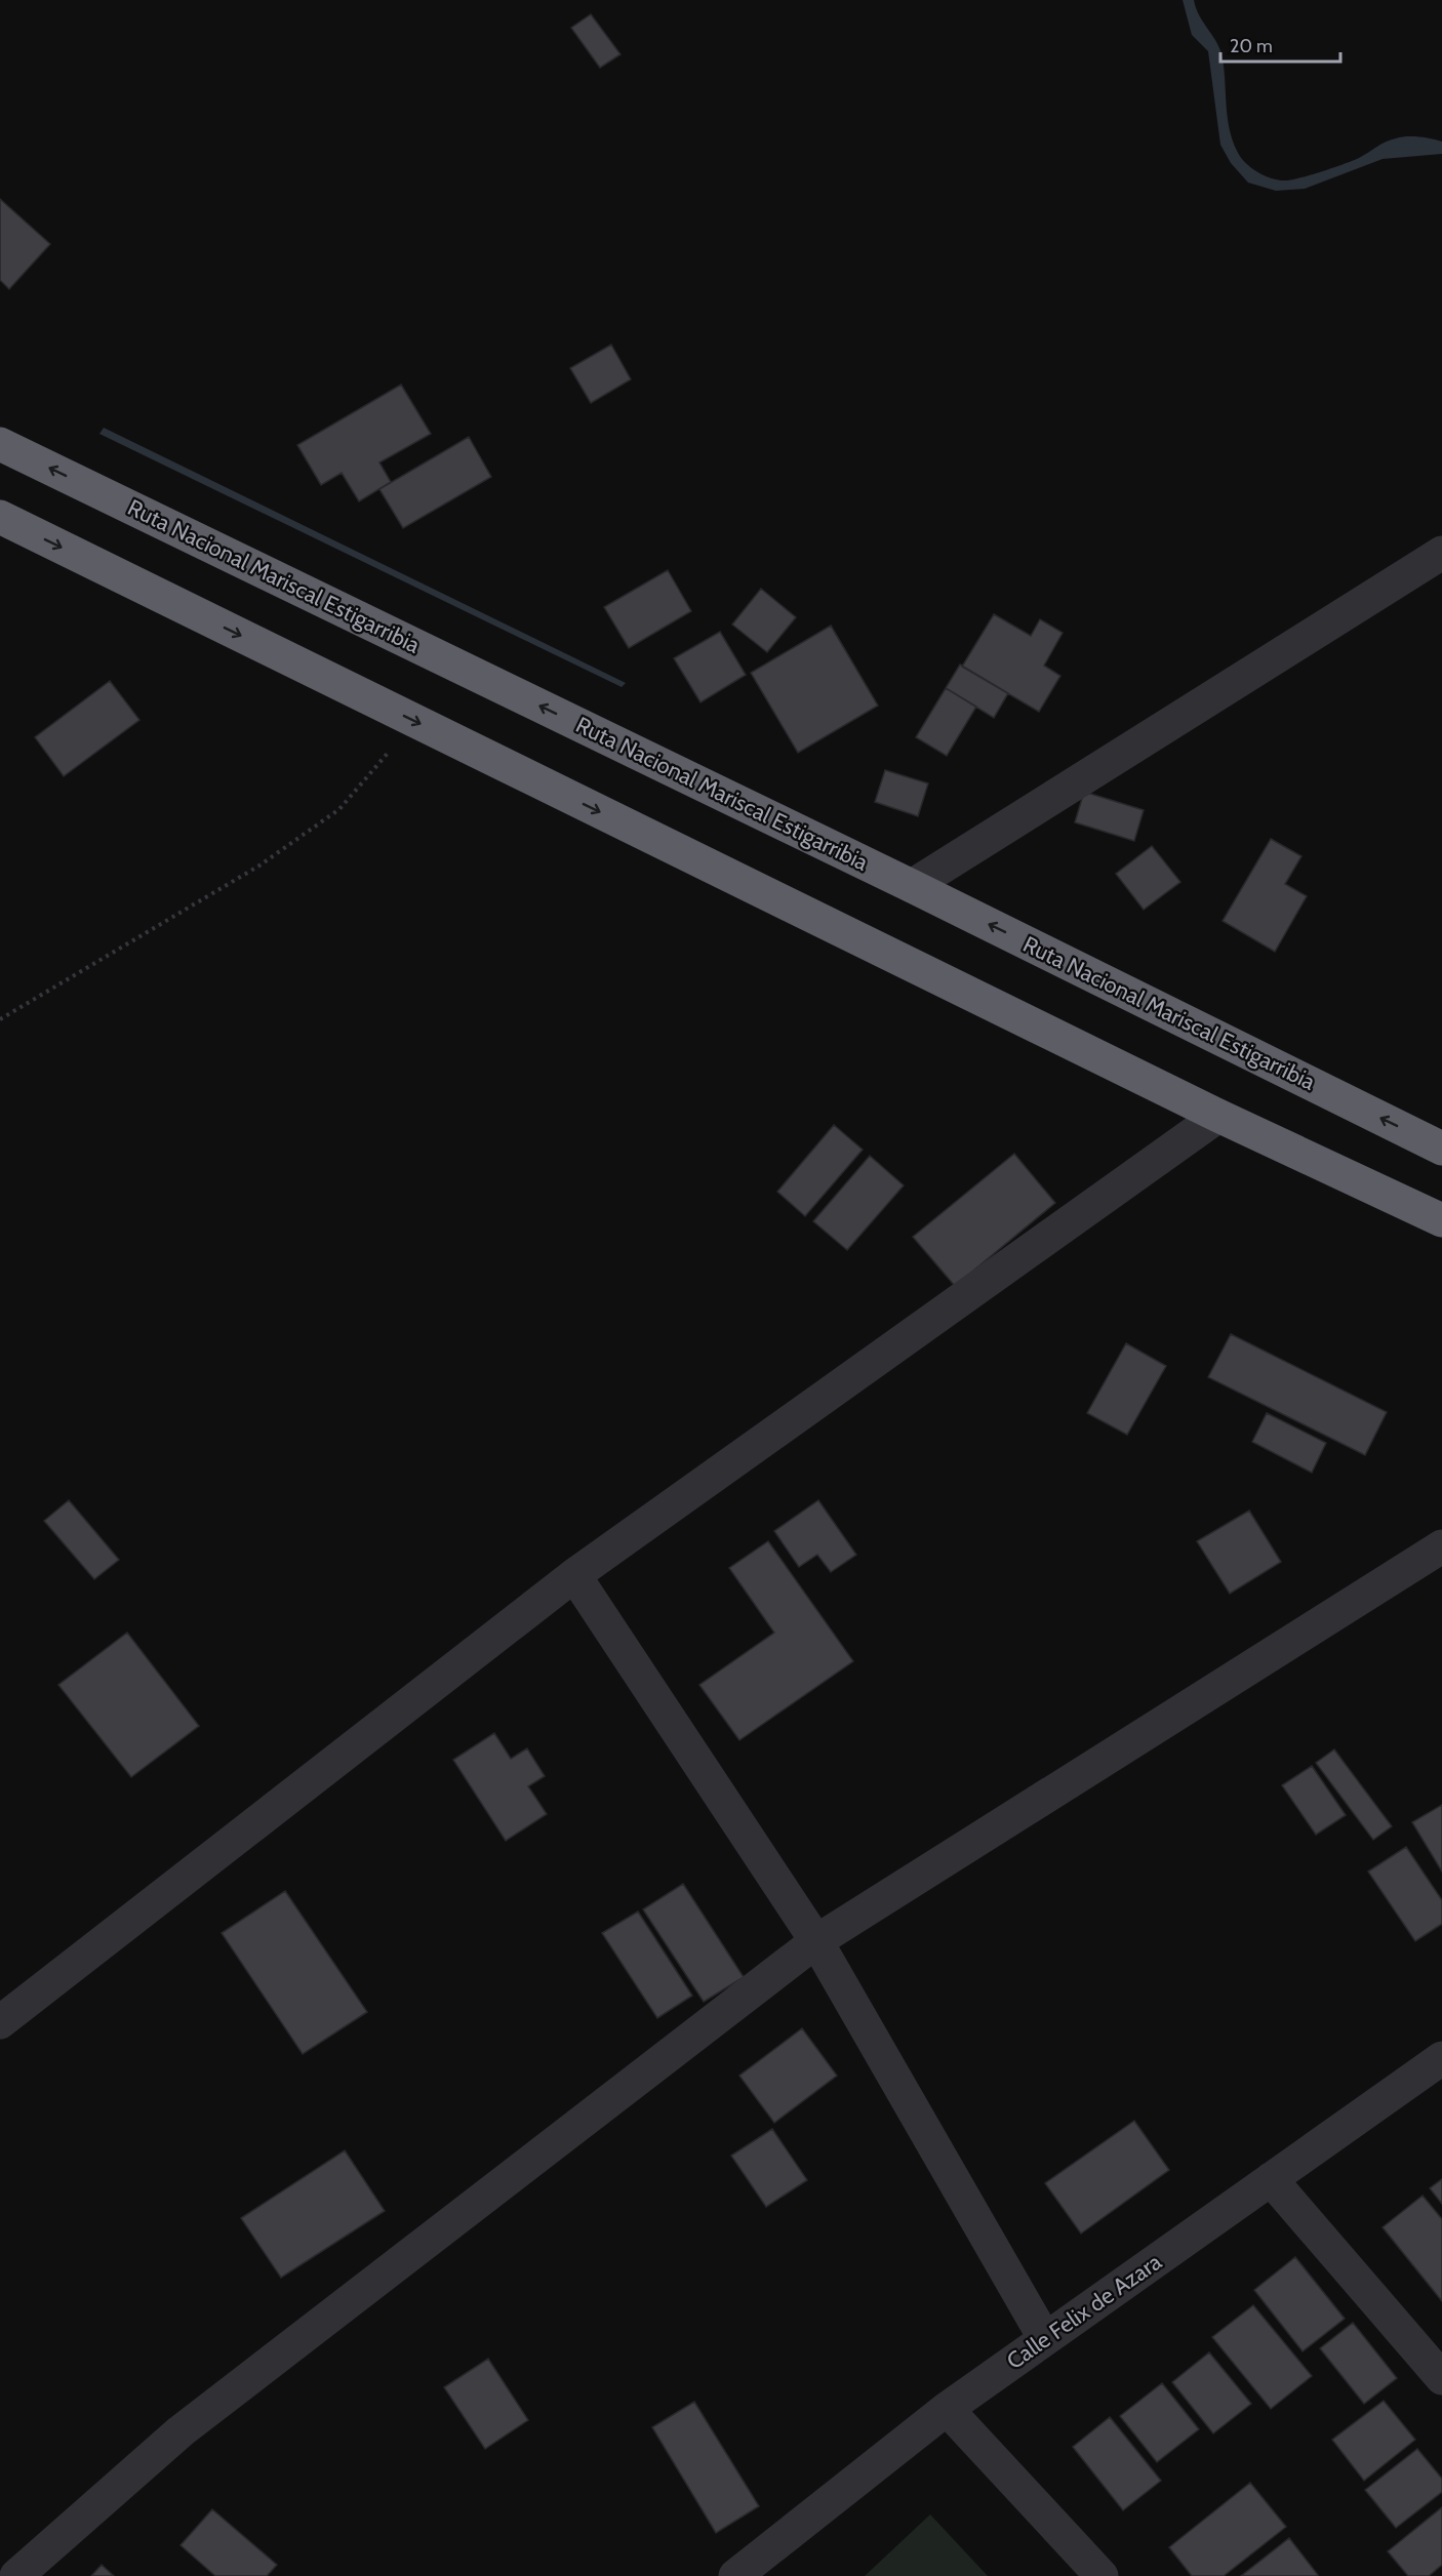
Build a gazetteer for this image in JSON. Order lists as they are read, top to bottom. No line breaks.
{"streets":{"highway":["Ruta Nacional Mariscal Estigarribia"],"street":["Calle Felix de Azara"]},"scale_bar":"20 m"}
